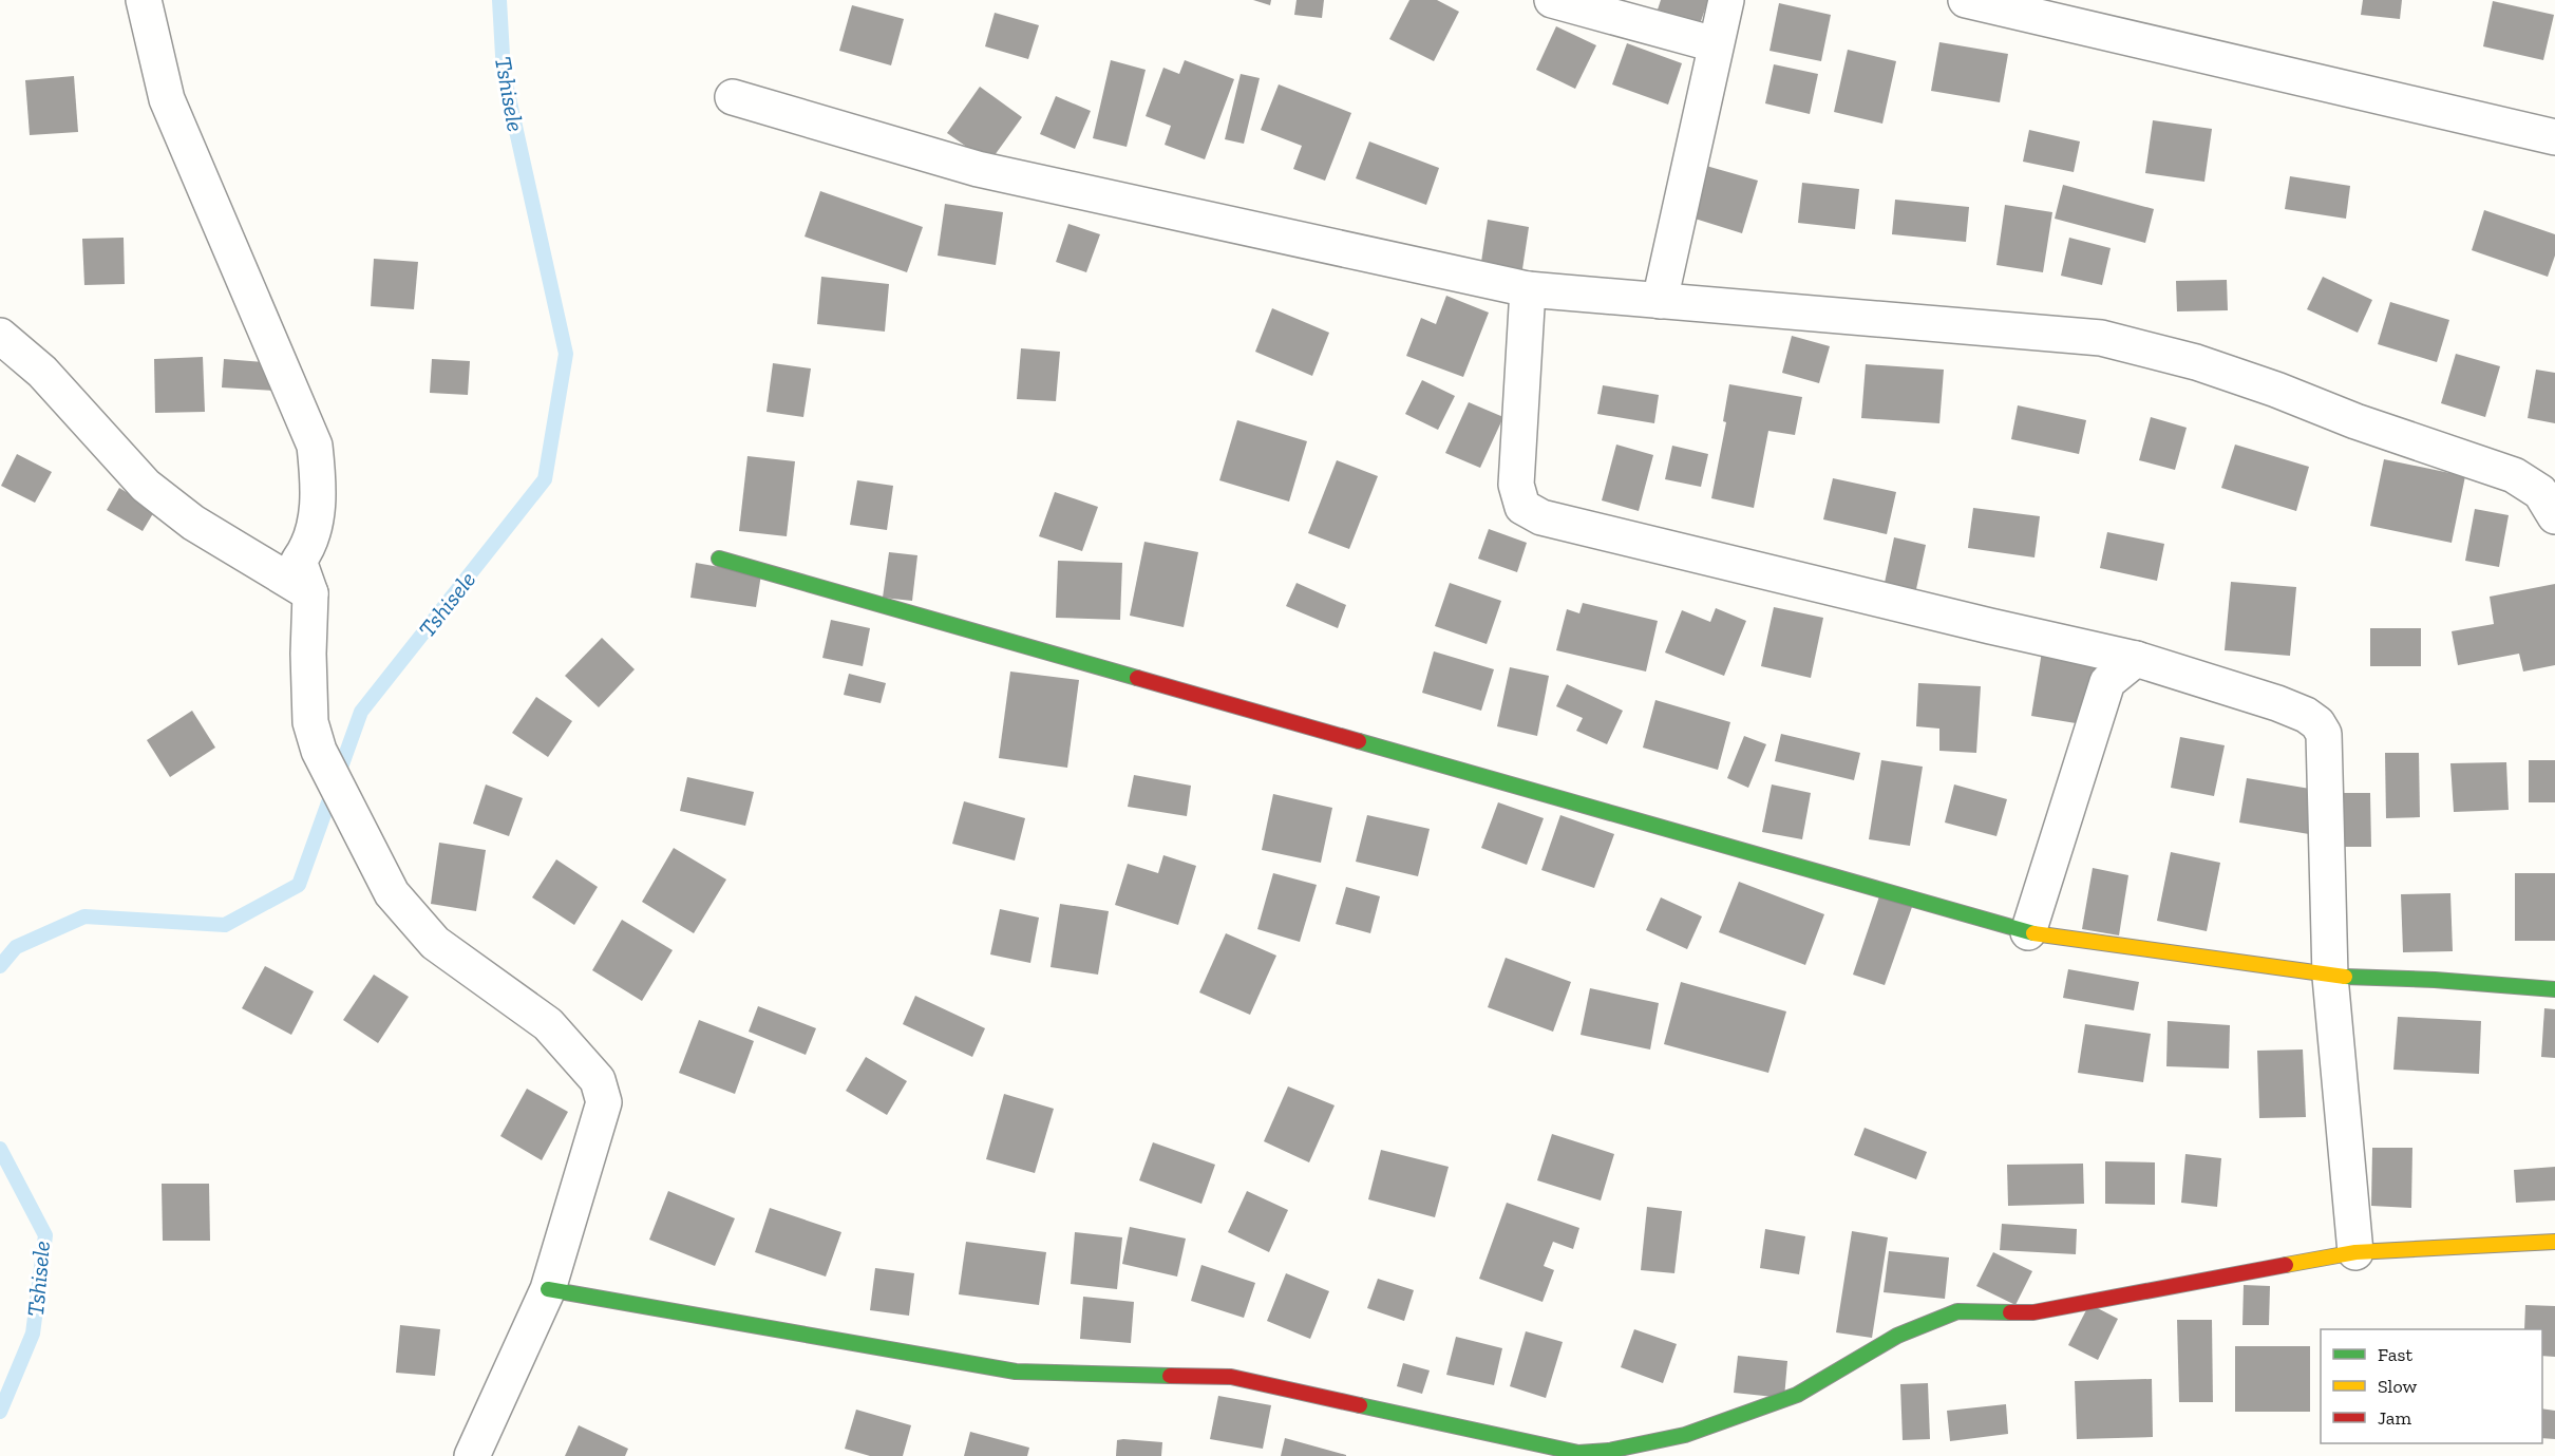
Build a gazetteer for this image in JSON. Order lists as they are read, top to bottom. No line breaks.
{"water":["Tshisele"],"legend":["Fast","Slow","Jam"]}
